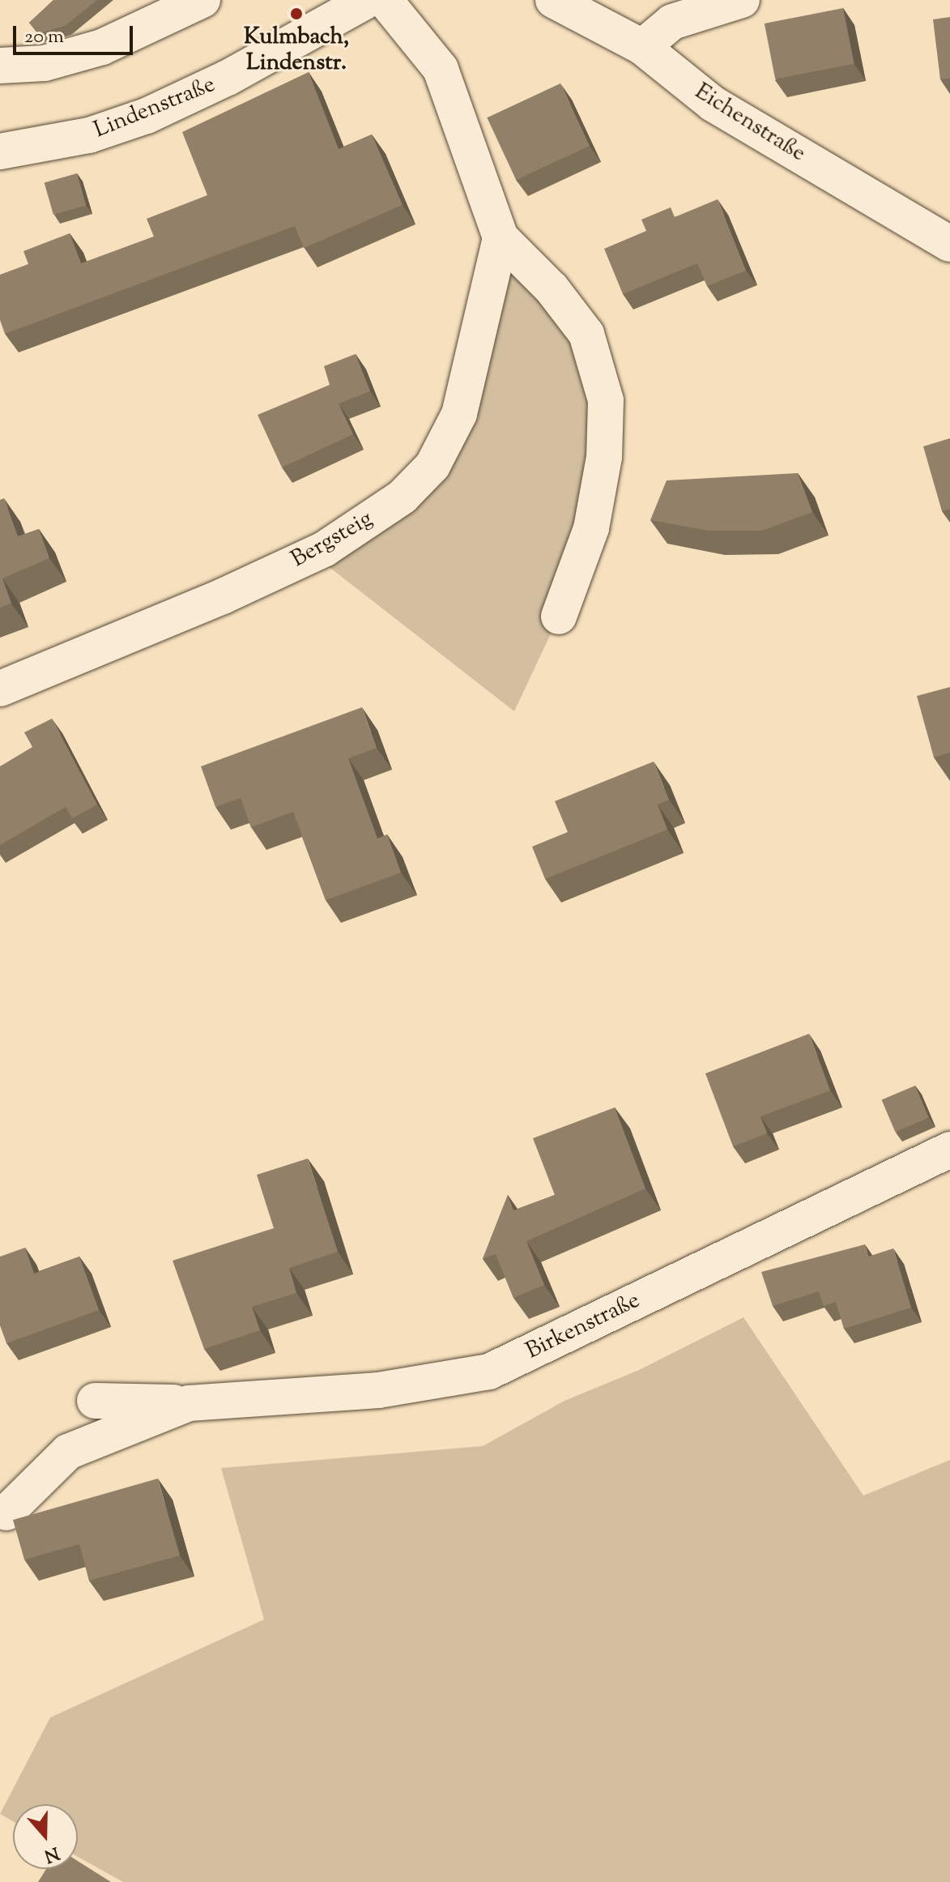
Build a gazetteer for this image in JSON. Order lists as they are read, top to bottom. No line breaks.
{"streets":{"street":["Lindenstraße","Eichenstraße","Bergsteig","Birkenstraße"]},"places":["Kulmbach, Lindenstr."],"scale_bar":"20 m","north":"bottom"}
